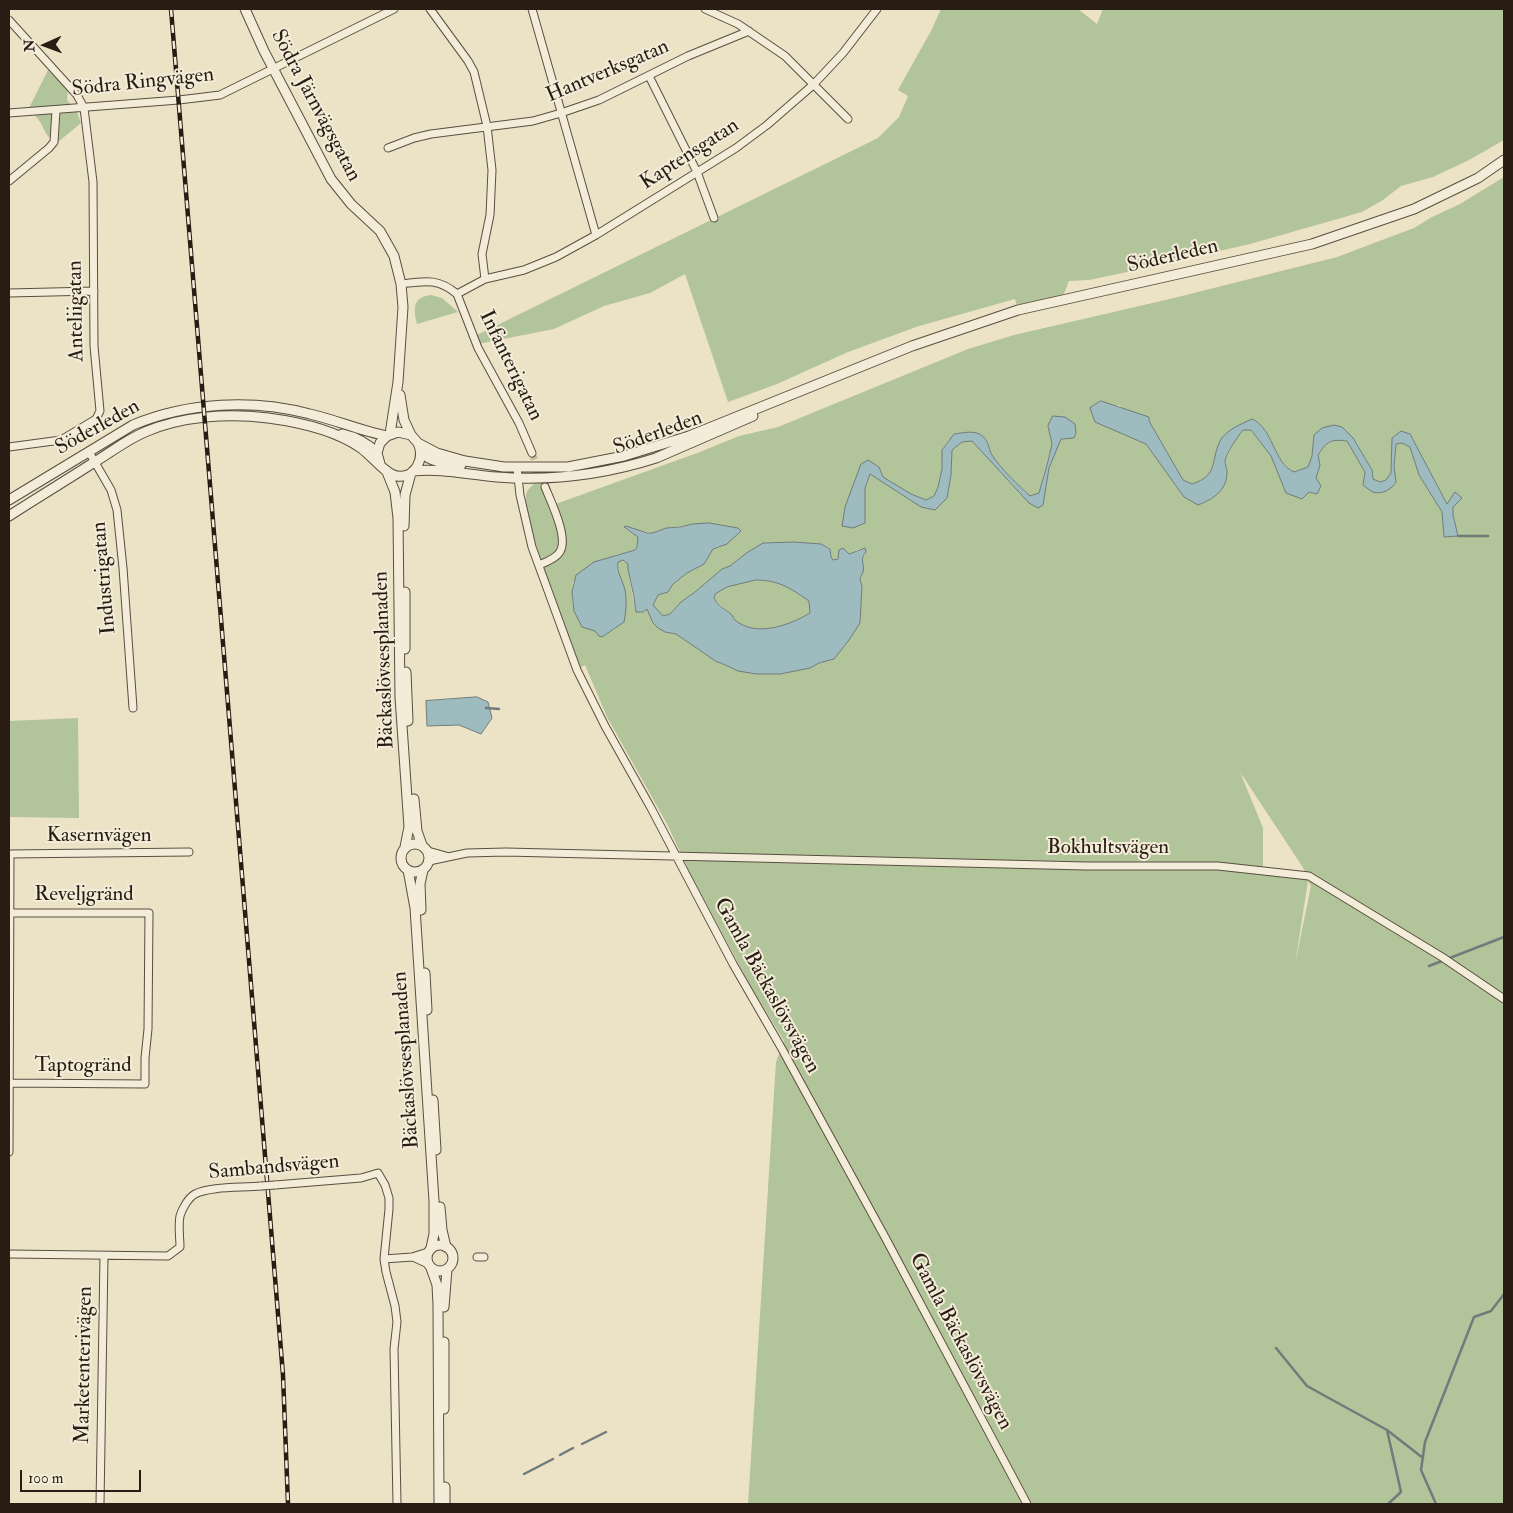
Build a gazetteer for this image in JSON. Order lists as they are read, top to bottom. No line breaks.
{"streets":{"street":["Hantverksgatan","Södra Ringvägen","Södra Järnvägsgatan","Kaptensgatan","Söderleden","Anteliigatan","Infanterigatan","Industrigatan","Bäckaslövsesplanaden","Kasernvägen","Bokhultsvägen","Reveljgränd","Gamla Bäckaslövsvägen","Taptogränd","Sambandsvägen","Marketenterivägen"]},"crossings":[["Södra Ringvägen","Södra Järnvägsgatan"],["Södra Ringvägen","Anteliigatan"],["Södra Järnvägsgatan","Söderleden"],["Södra Järnvägsgatan","Bäckaslövsesplanaden"],["Kaptensgatan","Infanterigatan"],["Söderleden","Industrigatan"],["Söderleden","Bäckaslövsesplanaden"],["Söderleden","Gamla Bäckaslövsvägen"],["Bäckaslövsesplanaden","Bokhultsvägen"],["Bokhultsvägen","Gamla Bäckaslövsvägen"],["Reveljgränd","Taptogränd"],["Sambandsvägen","Marketenterivägen"]],"scale_bar":"100 m","north":"left"}
